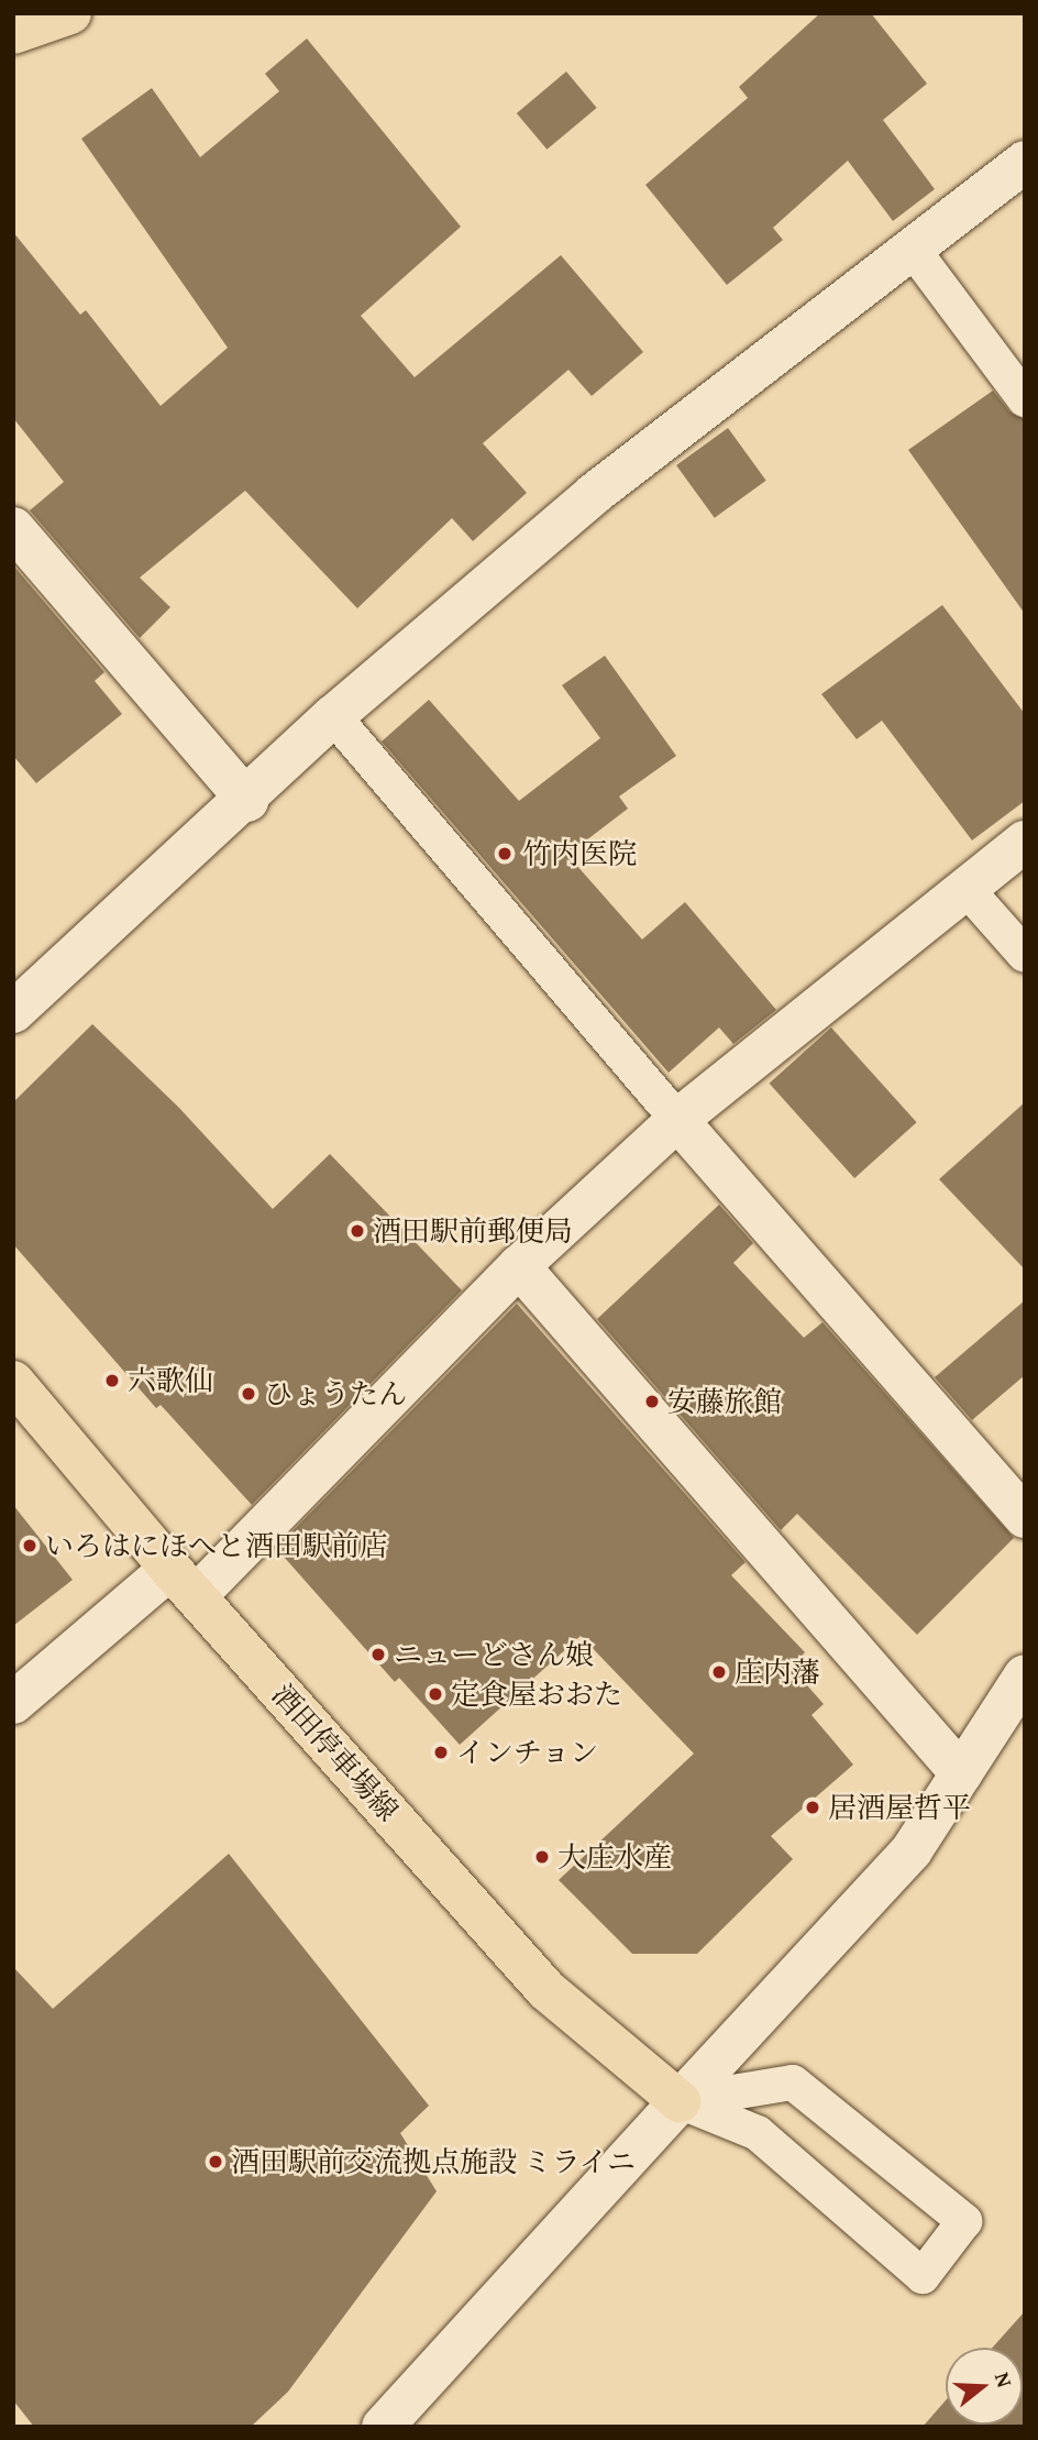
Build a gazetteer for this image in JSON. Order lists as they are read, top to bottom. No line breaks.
{"streets":{"main road":["酒田停車場線"]},"places":["竹内医院","酒田駅前郵便局","六歌仙","ひょうたん","安藤旅館","いろはにほへと酒田駅前店","ニューどさん娘","庄内藩","定食屋おおた","インチョン","居酒屋哲平","大庄水産","酒田駅前交流拠点施設 ミライニ"],"north":"right"}
